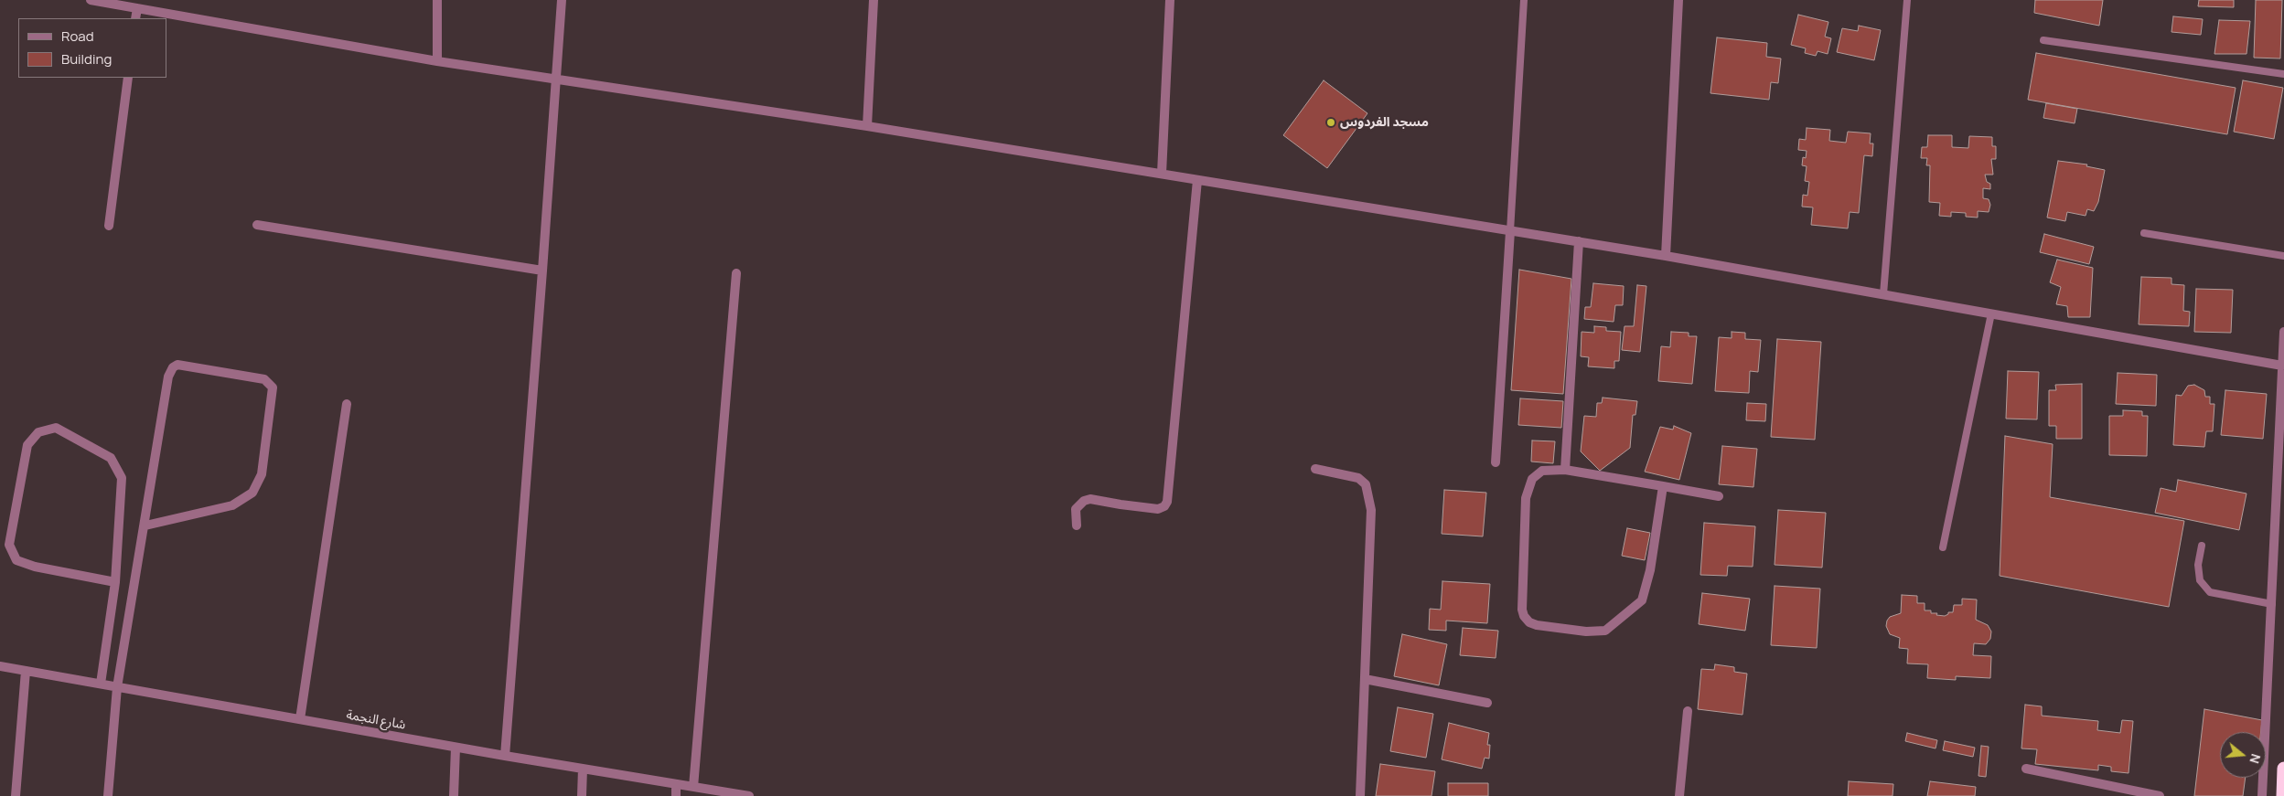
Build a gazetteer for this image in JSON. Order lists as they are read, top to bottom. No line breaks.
{"streets":{"street":["شارع النجمة"]},"places":["مسجد الفردوس"],"legend":["Road","Building"],"north":"right"}
